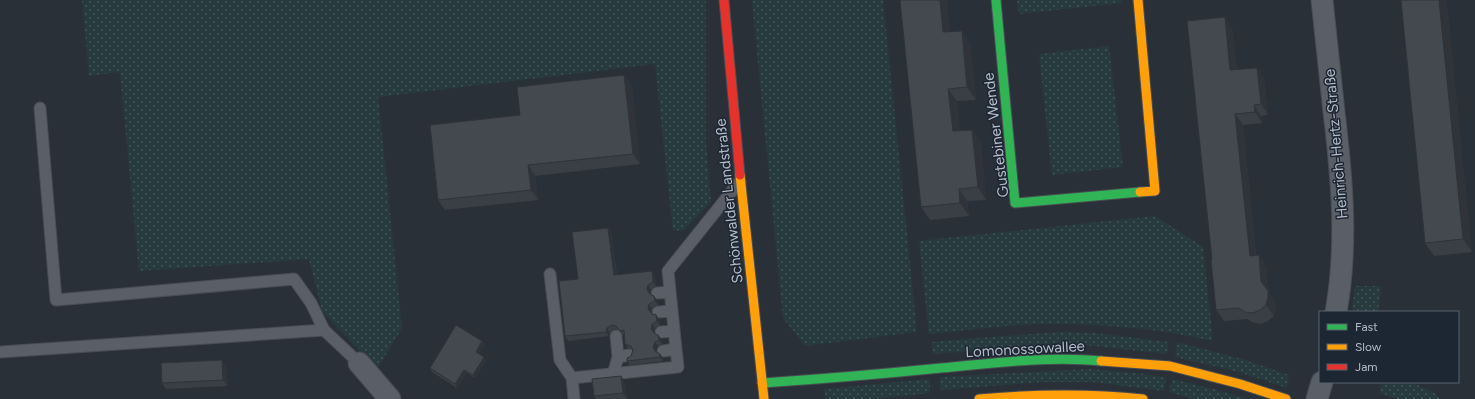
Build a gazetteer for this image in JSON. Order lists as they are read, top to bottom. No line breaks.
{"streets":{"street":["Gustebiner Wende","Heinrich-Hertz-Straße","Schönwalder Landstraße","Lomonossowallee"]},"crossings":[["Schönwalder Landstraße","Lomonossowallee"]],"legend":["Fast","Slow","Jam"]}
